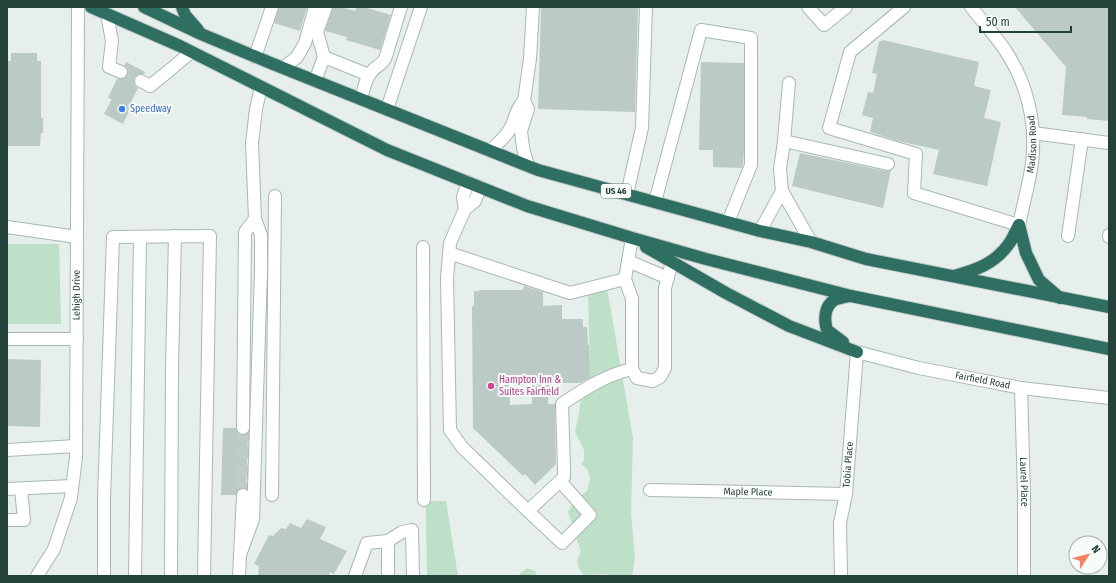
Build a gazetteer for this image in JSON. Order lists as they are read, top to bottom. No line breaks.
{"streets":{"highway":["US 46"],"street":["Madison Road","Lehigh Drive","Fairfield Road","Tobia Place","Laurel Place","Maple Place"]},"crossings":[["Fairfield Road","Tobia Place"],["Fairfield Road","Laurel Place"],["Tobia Place","Maple Place"]],"places":["Speedway","Hampton Inn & Suites Fairfield"],"scale_bar":"50 m","north":"top right"}
